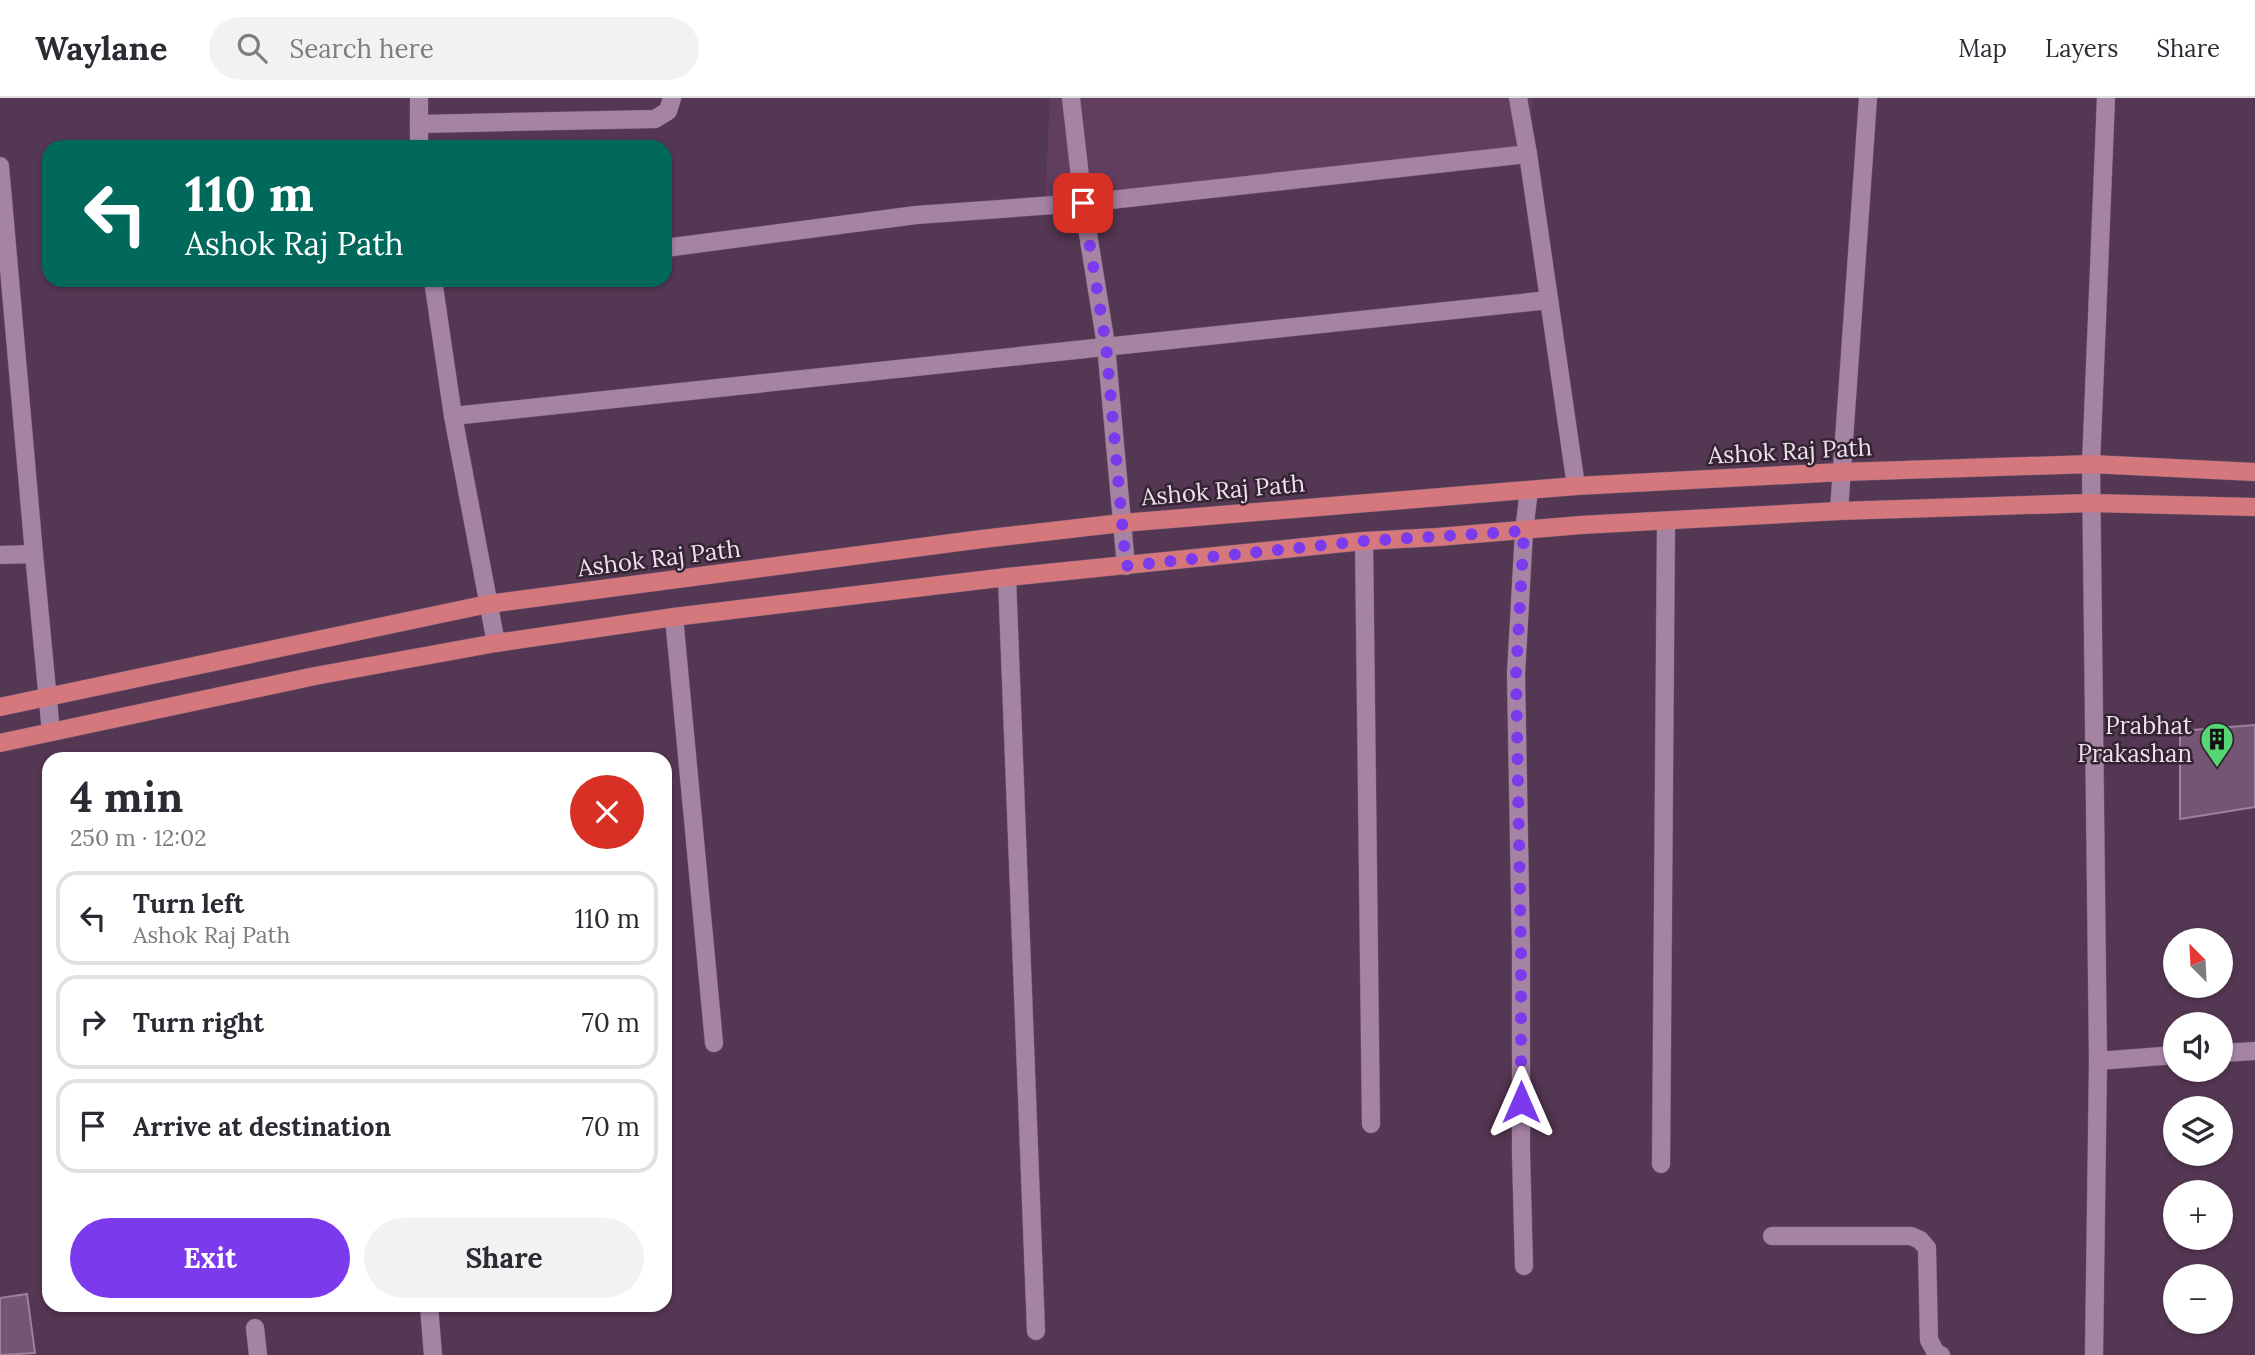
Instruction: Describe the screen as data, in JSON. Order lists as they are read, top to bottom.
{
  "streets": {
    "main road": ["Ashok Raj Path"]
  },
  "places": {
    "building": ["Prabhat Prakashan"]
  },
  "north": "top left",
  "page": {
    "header": "Waylane",
    "search": "Search here",
    "nav": ["Map", "Layers", "Share"],
    "turn": ["110 m", "Ashok Raj Path"],
    "heading": ["4 min", "250 m · 12:02"],
    "list": [
      {
        "name": "Turn left",
        "note": "Ashok Raj Path",
        "value": "110 m"
      },
      {
        "name": "Turn right",
        "value": "70 m"
      },
      {
        "name": "Arrive at destination",
        "value": "70 m"
      }
    ],
    "map_buttons": ["+", "−"],
    "buttons": ["Exit", "Share"]
  }
}
